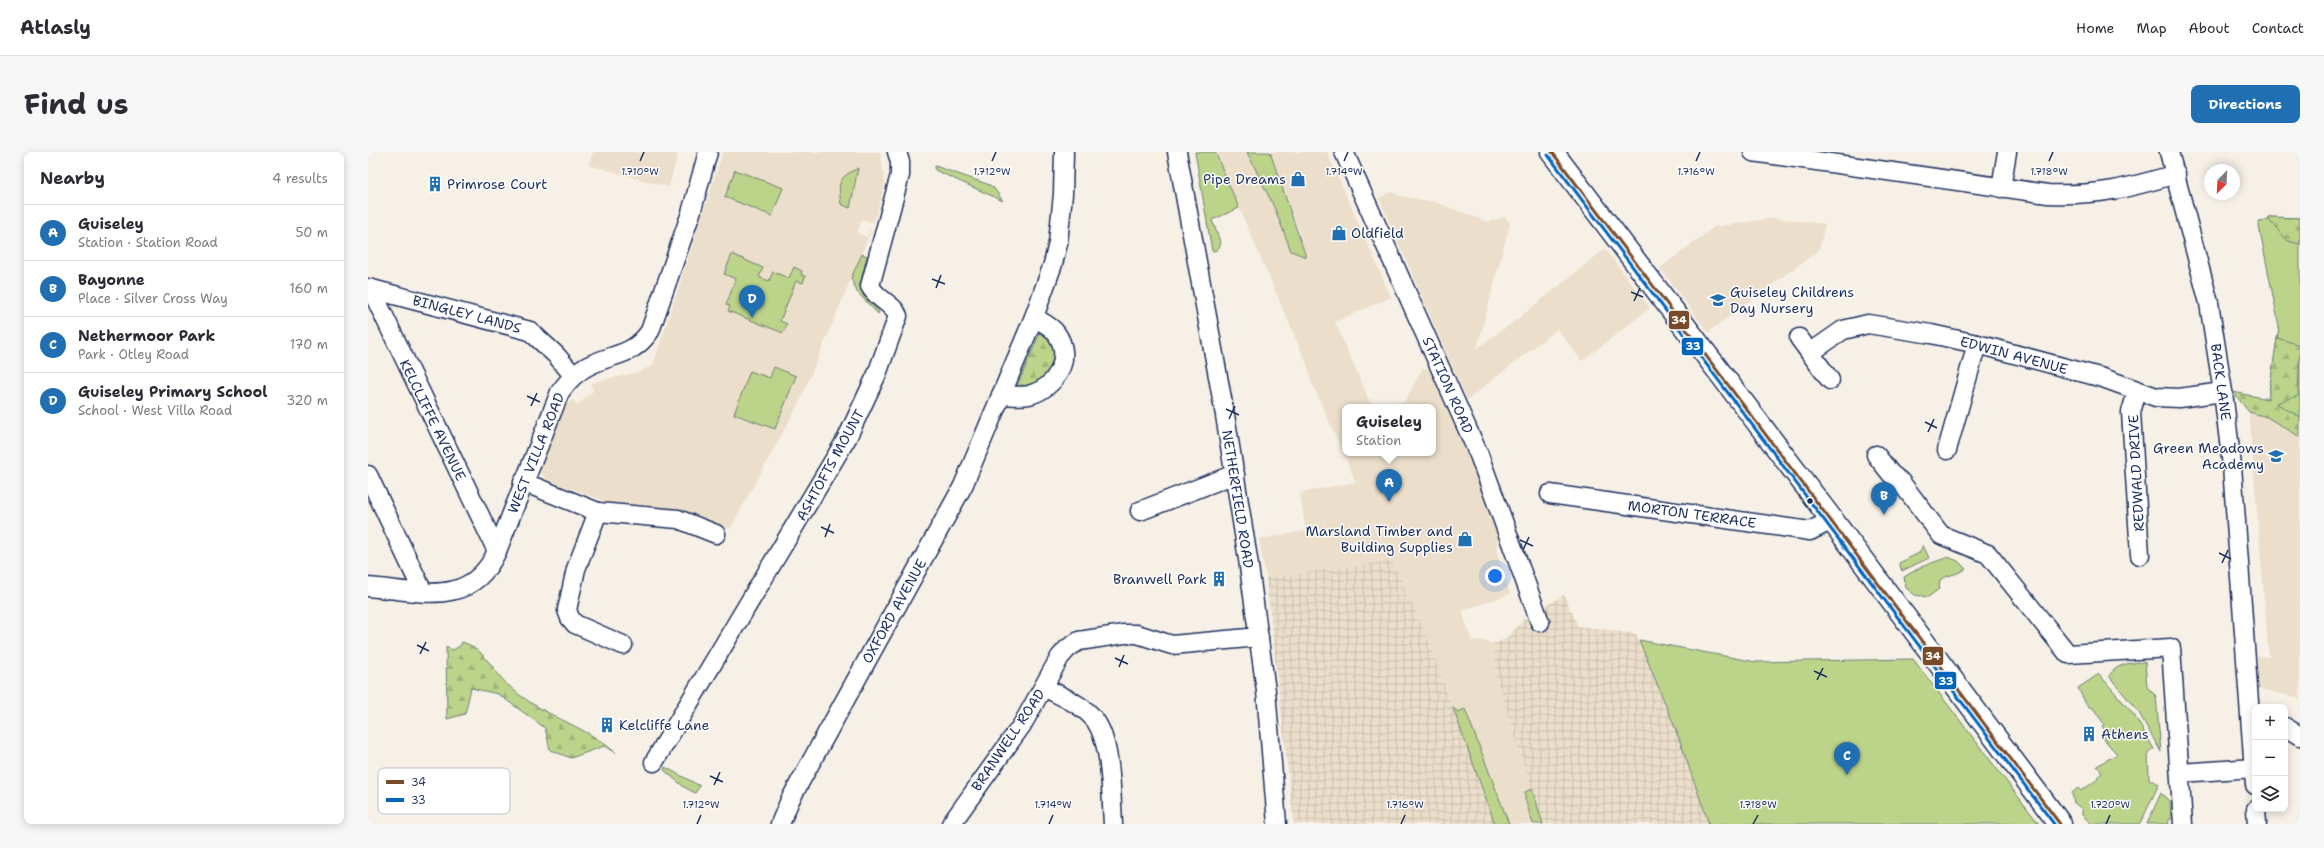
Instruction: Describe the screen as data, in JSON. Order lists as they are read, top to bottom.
{
  "streets": {
    "street": [
      "BINGLEY LANDS",
      "EDWIN AVENUE",
      "BACK LANE",
      "STATION ROAD",
      "KELCLIFFE AVENUE",
      "WEST VILLA ROAD",
      "ASHTOFTS MOUNT",
      "REDWALD DRIVE",
      "NETHERFIELD ROAD",
      "MORTON TERRACE",
      "OXFORD AVENUE",
      "BRANWELL ROAD"
    ]
  },
  "crossings": [
    ["BINGLEY LANDS", "KELCLIFFE AVENUE"],
    ["BINGLEY LANDS", "WEST VILLA ROAD"],
    ["EDWIN AVENUE", "BACK LANE"],
    ["EDWIN AVENUE", "REDWALD DRIVE"],
    ["KELCLIFFE AVENUE", "WEST VILLA ROAD"],
    ["NETHERFIELD ROAD", "BRANWELL ROAD"]
  ],
  "places": {
    "shop": ["Pipe Dreams", "Oldfield", "Marsland Timber and Building Supplies"],
    "building": [
      "Primrose Court",
      "Branwell Park",
      "Kelcliffe Lane",
      "Athens"
    ],
    "school or university": ["Guiseley Childrens Day Nursery", "Green Meadows Academy"]
  },
  "lines": ["transit line 34", "transit line 33"],
  "legend": ["34", "33"],
  "north": "bottom left",
  "page": {
    "header": "Atlasly",
    "nav": [
      "Home",
      "Map",
      "About",
      "Contact"
    ],
    "title": "Find us",
    "buttons": "Directions",
    "heading": ["Nearby", "4 results"],
    "list": [
      {
        "mark": "A",
        "name": "Guiseley",
        "note": "Station · Station Road",
        "value": "50 m"
      },
      {
        "mark": "B",
        "name": "Bayonne",
        "note": "Place · Silver Cross Way",
        "value": "160 m"
      },
      {
        "mark": "C",
        "name": "Nethermoor Park",
        "note": "Park · Otley Road",
        "value": "170 m"
      },
      {
        "mark": "D",
        "name": "Guiseley Primary School",
        "note": "School · West Villa Road",
        "value": "320 m"
      }
    ],
    "pins": [
      "D",
      "A",
      "B",
      "C"
    ],
    "popup": ["Guiseley", "Station"],
    "map_buttons": ["+", "−"]
  },
  "coordinates": [
    "1.710°W",
    "1.712°W",
    "1.714°W",
    "1.716°W",
    "1.718°W",
    "1.720°W"
  ]
}
